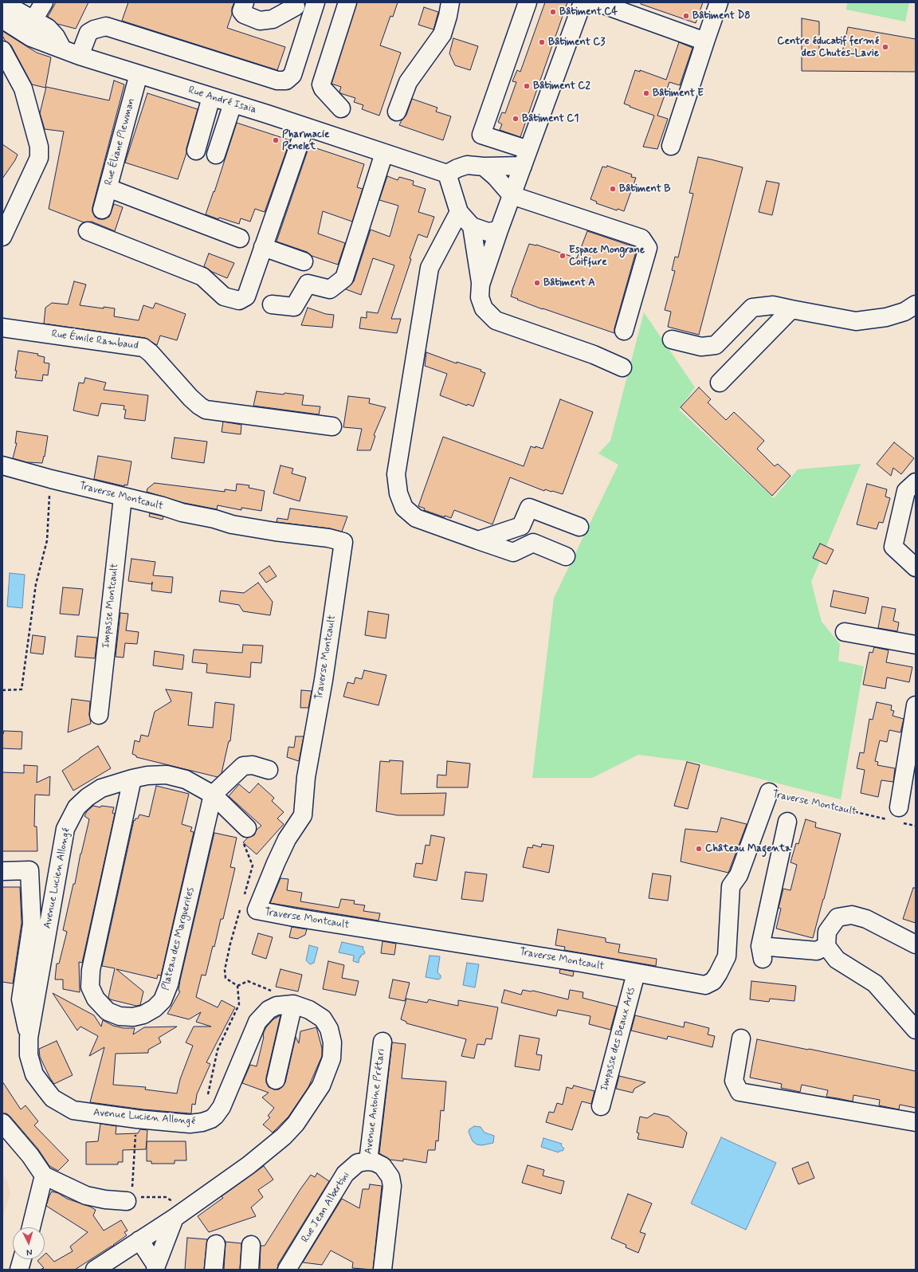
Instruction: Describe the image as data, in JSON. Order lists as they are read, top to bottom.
{
  "streets": {
    "street": [
      "Rue André Isaïa",
      "Rue Éliane Plewman",
      "Rue Émile Rambaud",
      "Traverse Montcault",
      "Impasse Montcault",
      "Avenue Lucien Allongé",
      "Plateau des Marguerites",
      "Impasse des Beaux Arts",
      "Avenue Antoine Prétari",
      "Rue Jean Albertini"
    ]
  },
  "crossings": [
    ["Rue André Isaïa", "Rue Éliane Plewman"],
    ["Traverse Montcault", "Impasse Montcault"],
    ["Traverse Montcault", "Impasse des Beaux Arts"],
    ["Avenue Lucien Allongé", "Plateau des Marguerites"],
    ["Avenue Antoine Prétari", "Rue Jean Albertini"]
  ],
  "places": [
    "Bâtiment C4",
    "Bâtiment D8",
    "Bâtiment C3",
    "Centre éducatif fermé des Chutes-Lavie",
    "Bâtiment C2",
    "Bâtiment E",
    "Bâtiment C1",
    "Pharmacie Penelet",
    "Bâtiment B",
    "Espace Mongrane Coiffure",
    "Bâtiment A",
    "Château Magenta"
  ],
  "north": "bottom"
}
